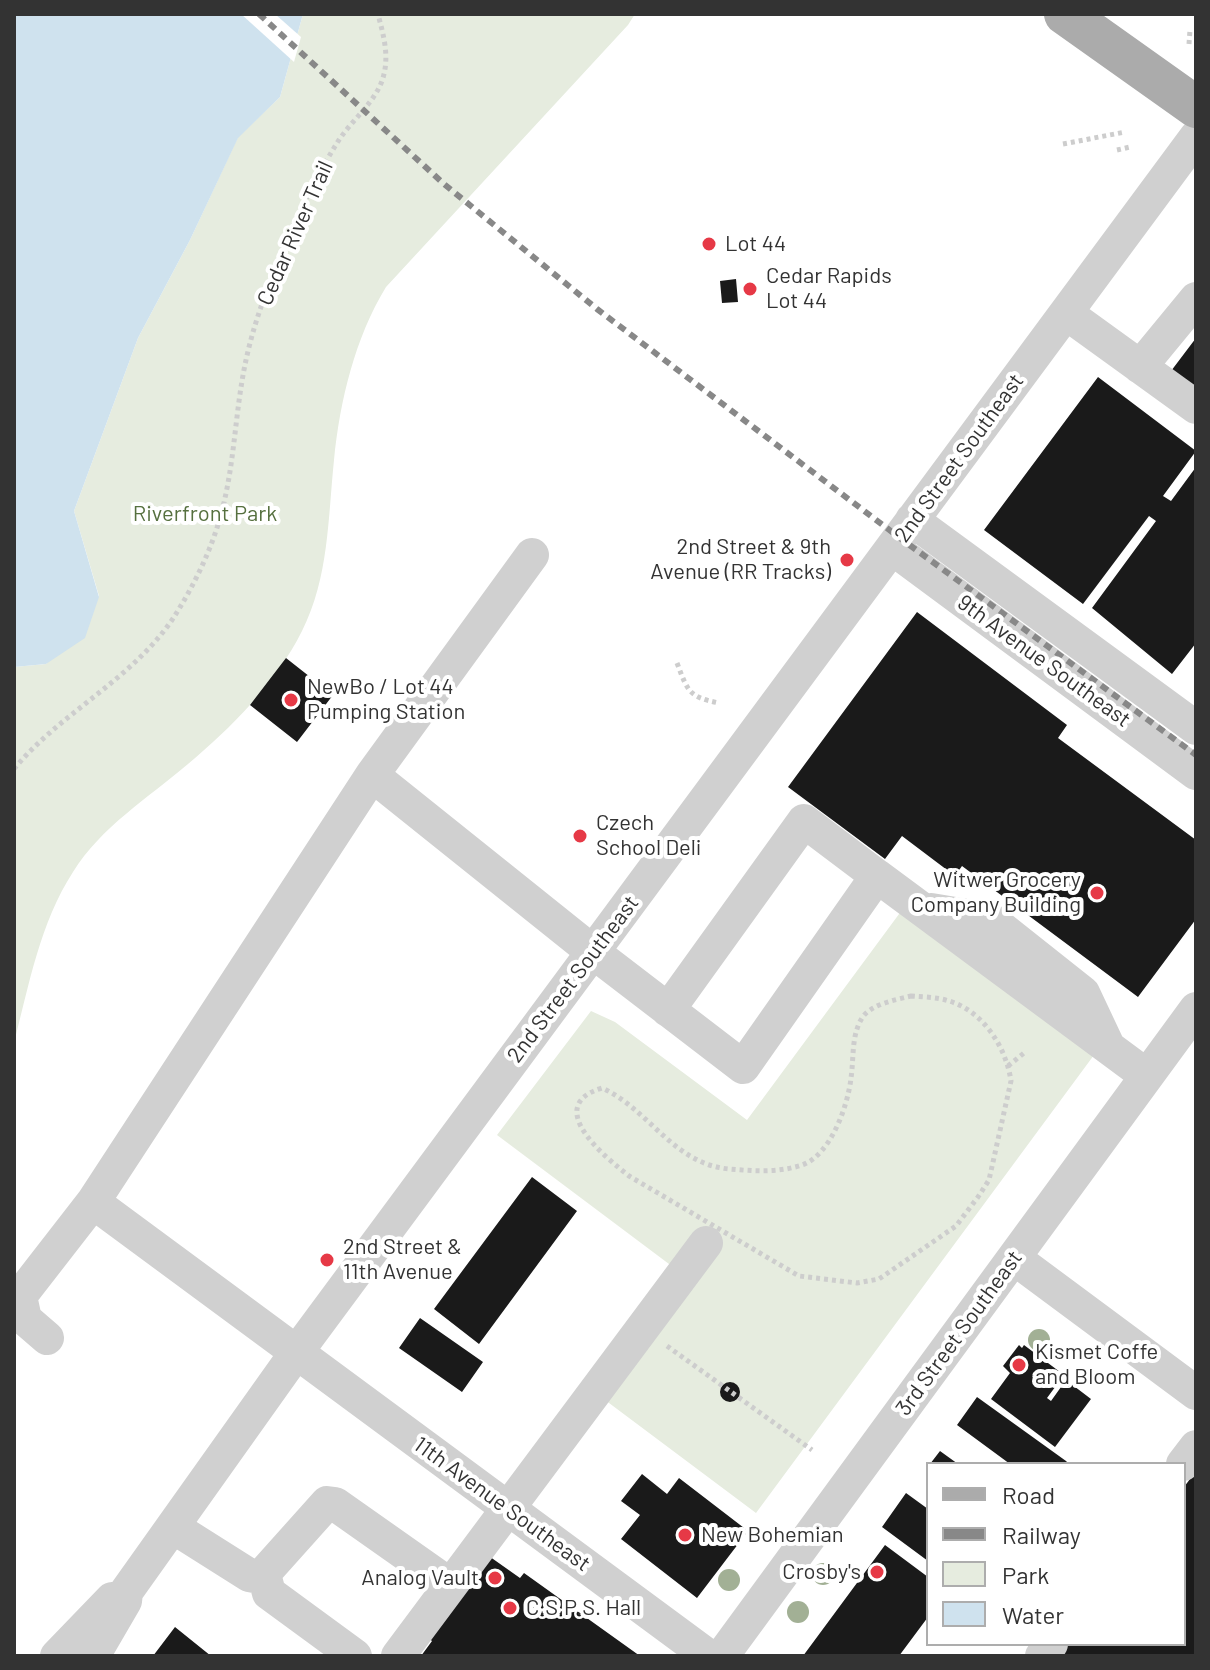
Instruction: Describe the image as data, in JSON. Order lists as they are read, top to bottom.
{
  "streets": {
    "street": [
      "2nd Street Southeast",
      "9th Avenue Southeast",
      "3rd Street Southeast",
      "11th Avenue Southeast"
    ],
    "path": ["Cedar River Trail"]
  },
  "crossings": [
    ["2nd Street Southeast", "9th Avenue Southeast"],
    ["2nd Street Southeast", "11th Avenue Southeast"]
  ],
  "parks": ["Riverfront Park"],
  "places": [
    "Lot 44",
    "Cedar Rapids Lot 44",
    "2nd Street & 9th Avenue (RR Tracks)",
    "NewBo / Lot 44 Pumping Station",
    "Czech School Deli",
    "Witwer Grocery Company Building",
    "2nd Street & 11th Avenue",
    "Kismet Coffe and Bloom",
    "New Bohemian",
    "Crosby's",
    "Analog Vault",
    "C.S.P.S. Hall"
  ],
  "legend": [
    "Road",
    "Railway",
    "Park",
    "Water"
  ]
}
